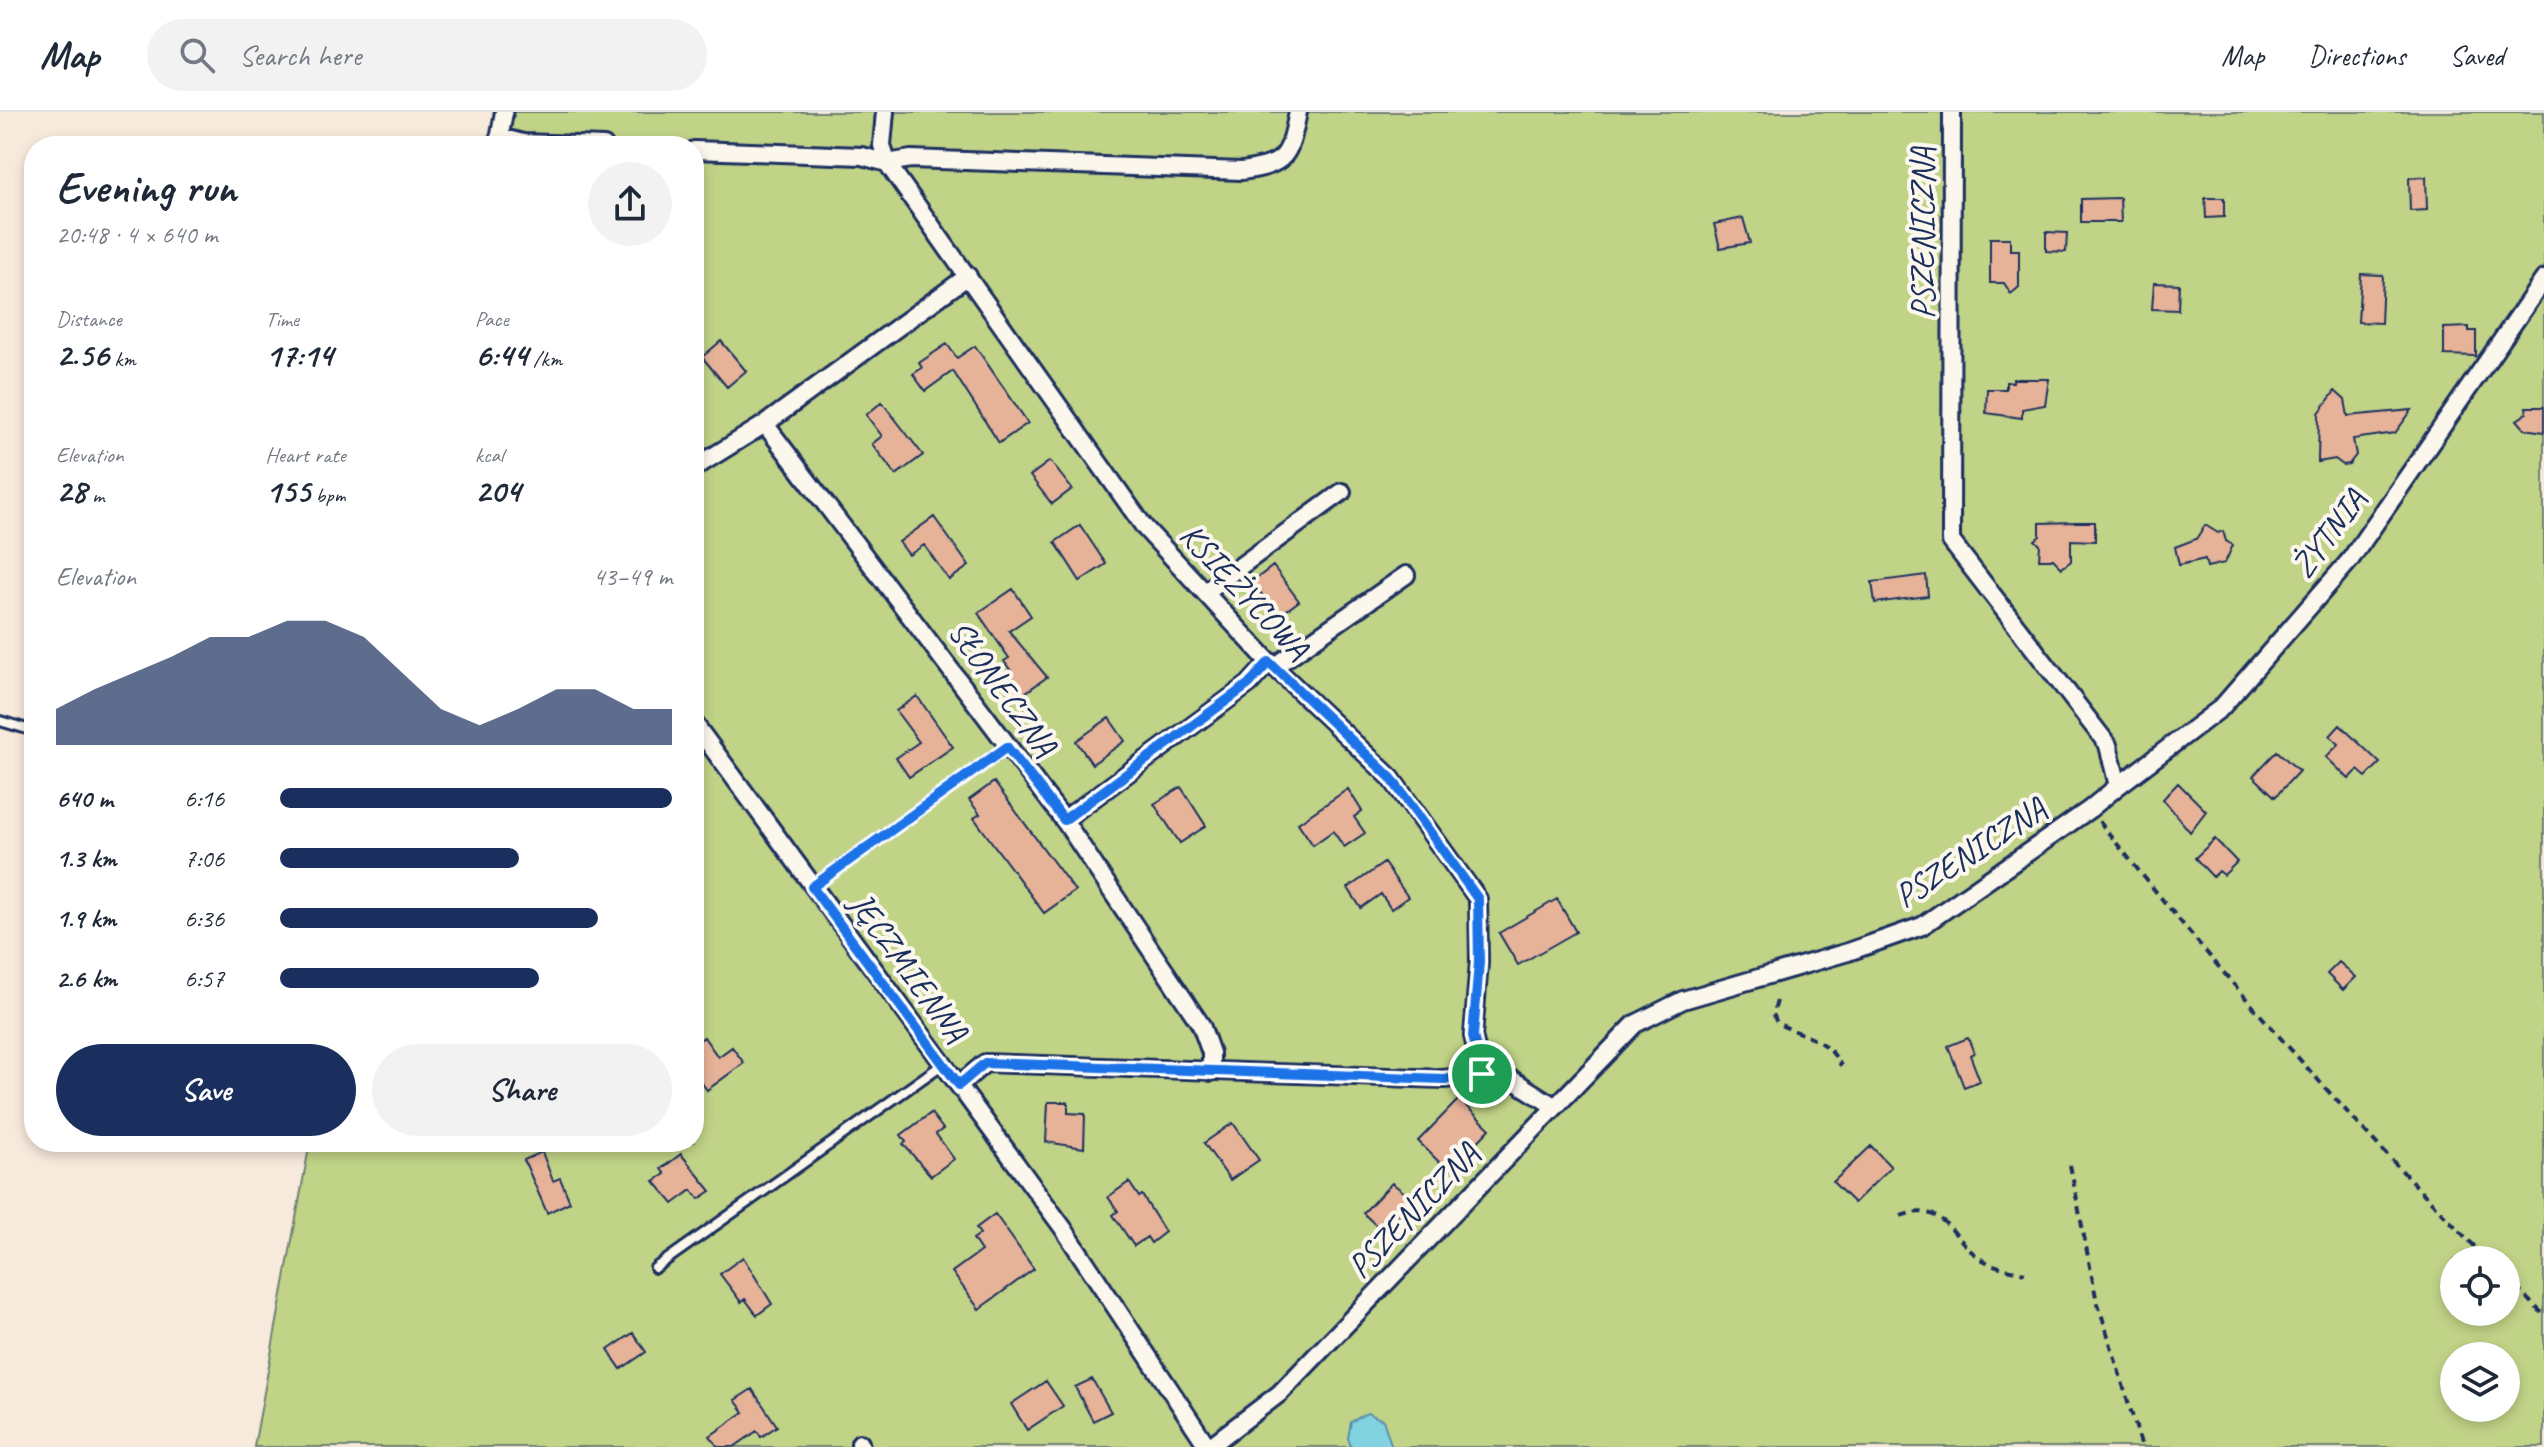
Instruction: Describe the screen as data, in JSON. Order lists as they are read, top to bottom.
{
  "streets": {
    "street": [
      "PSZENICZNA",
      "ŻYTNIA",
      "KSIĘŻYCOWA",
      "SŁONECZNA",
      "JĘCZMIENNA"
    ]
  },
  "crossings": [
    ["PSZENICZNA", "ŻYTNIA"],
    ["PSZENICZNA", "JĘCZMIENNA"]
  ],
  "page": {
    "header": "Map",
    "search": "Search here",
    "nav": ["Map", "Directions", "Saved"],
    "heading": ["Evening run", "20:48 · 4 × 640 m"],
    "stats": [
      ["Distance", "2.56 km"],
      ["Time", "17:14"],
      ["Pace", "6:44 /km"],
      ["Elevation", "28 m"],
      ["Heart rate", "155 bpm"],
      ["kcal", "204"]
    ],
    "chart": ["Elevation", "43–49 m"],
    "list": [
      {
        "name": "640 m",
        "note": "6:16"
      },
      {
        "name": "1.3 km",
        "note": "7:06"
      },
      {
        "name": "1.9 km",
        "note": "6:36"
      },
      {
        "name": "2.6 km",
        "note": "6:57"
      }
    ],
    "buttons": ["Save", "Share"]
  }
}
